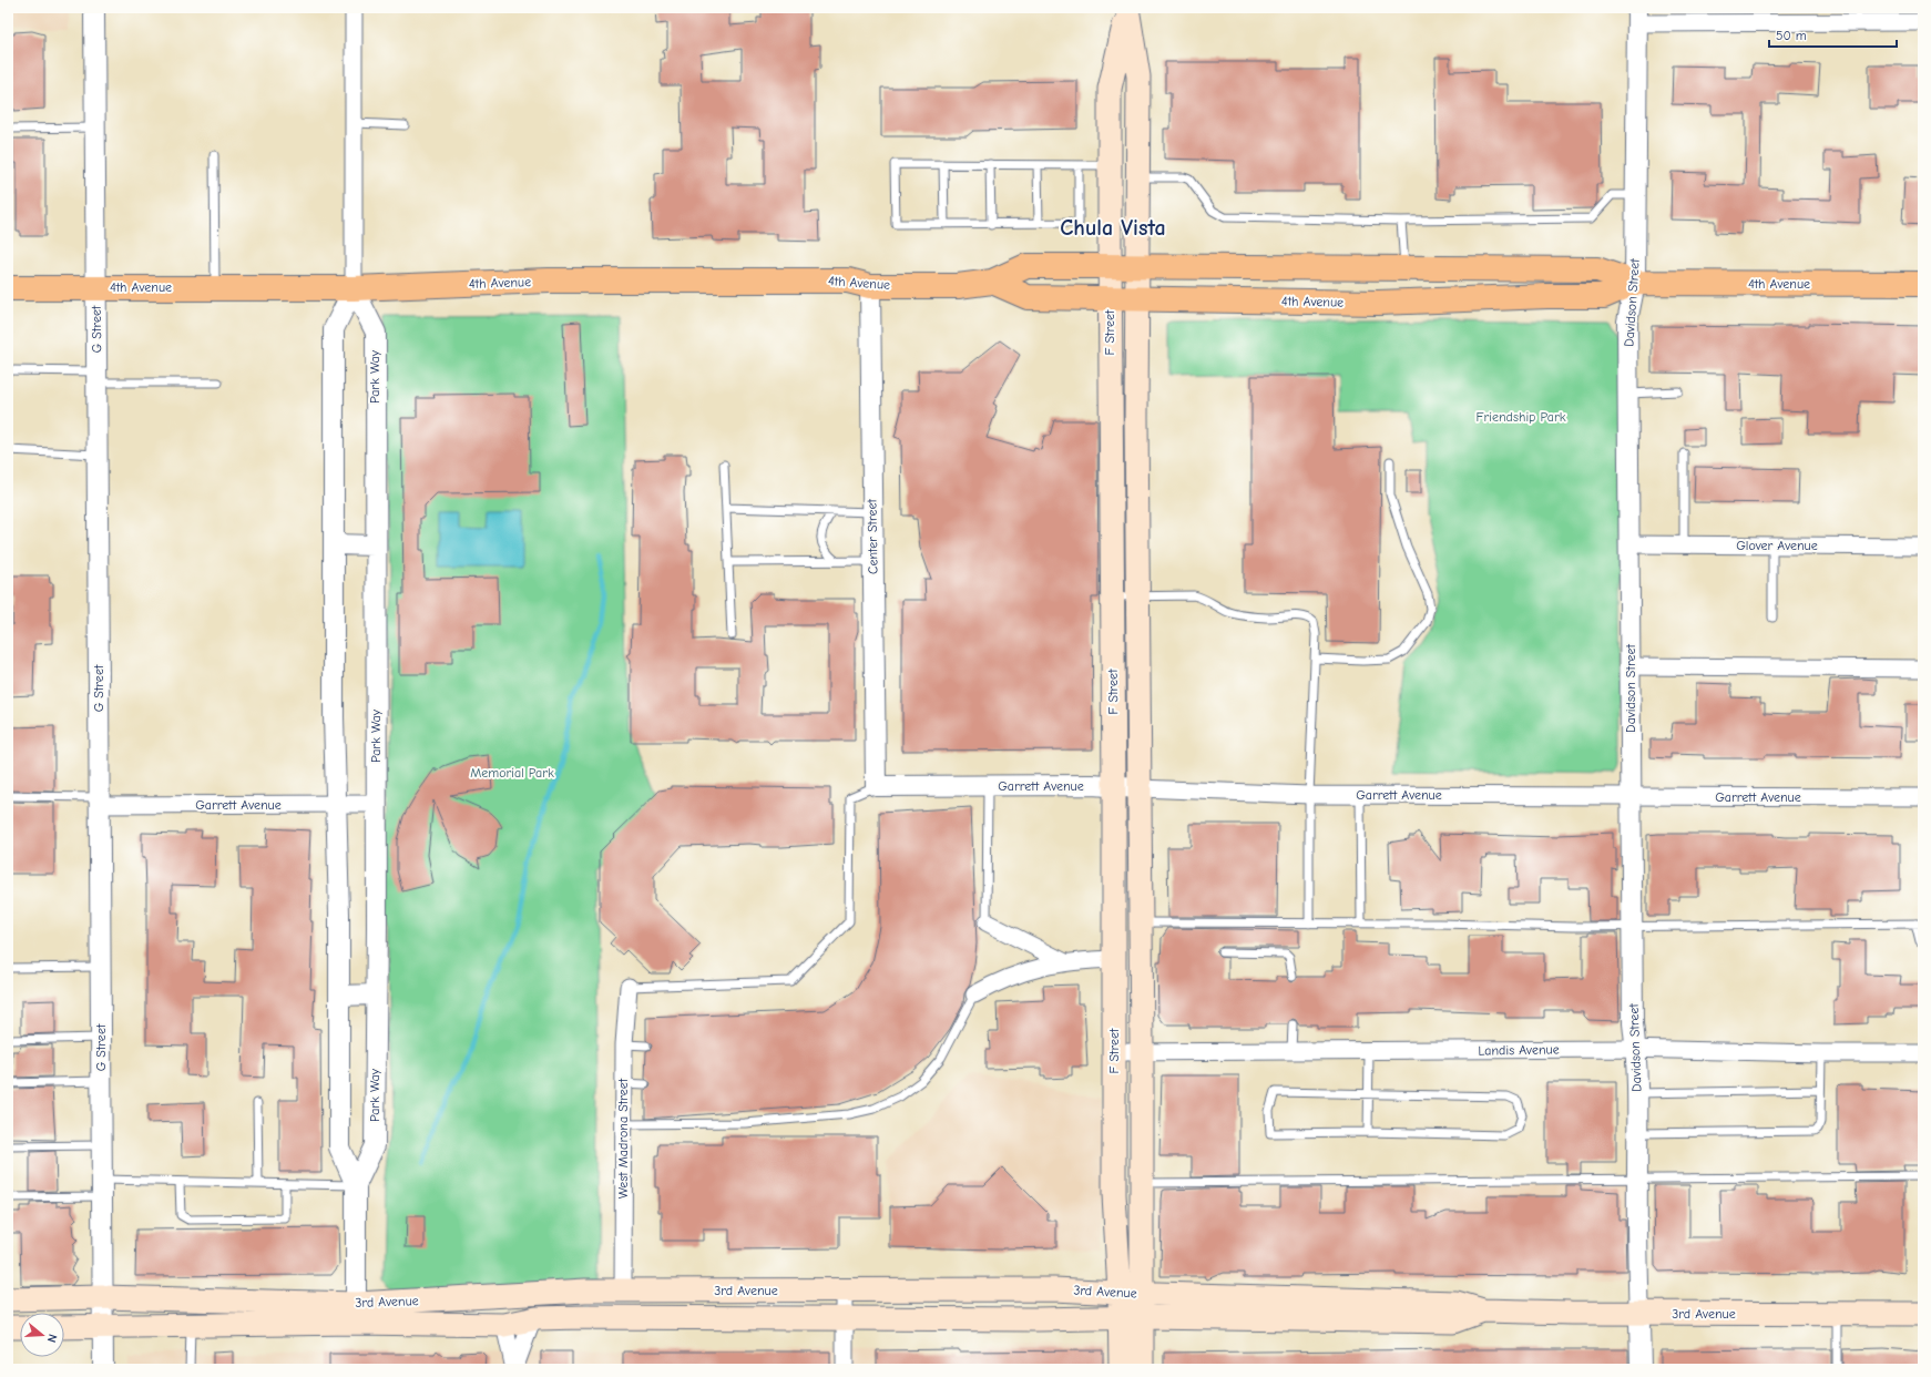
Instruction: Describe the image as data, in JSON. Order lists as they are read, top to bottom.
{
  "streets": {
    "main road": ["4th Avenue", "F Street", "3rd Avenue"],
    "street": [
      "Davidson Street",
      "G Street",
      "Park Way",
      "Center Street",
      "Glover Avenue",
      "Garrett Avenue",
      "Landis Avenue",
      "West Madrona Street"
    ]
  },
  "crossings": [
    ["4th Avenue", "Davidson Street"],
    ["4th Avenue", "G Street"],
    ["4th Avenue", "F Street"],
    ["4th Avenue", "Park Way"],
    ["4th Avenue", "Center Street"],
    ["Davidson Street", "Glover Avenue"],
    ["Davidson Street", "Garrett Avenue"],
    ["Davidson Street", "Landis Avenue"],
    ["Davidson Street", "3rd Avenue"],
    ["G Street", "Garrett Avenue"],
    ["G Street", "3rd Avenue"],
    ["F Street", "Garrett Avenue"],
    ["F Street", "Landis Avenue"],
    ["F Street", "3rd Avenue"],
    ["Park Way", "Garrett Avenue"],
    ["Park Way", "3rd Avenue"],
    ["Center Street", "Garrett Avenue"],
    ["West Madrona Street", "3rd Avenue"]
  ],
  "districts": ["Chula Vista"],
  "parks": ["Friendship Park", "Memorial Park"],
  "scale_bar": "50 m",
  "north": "right"
}
